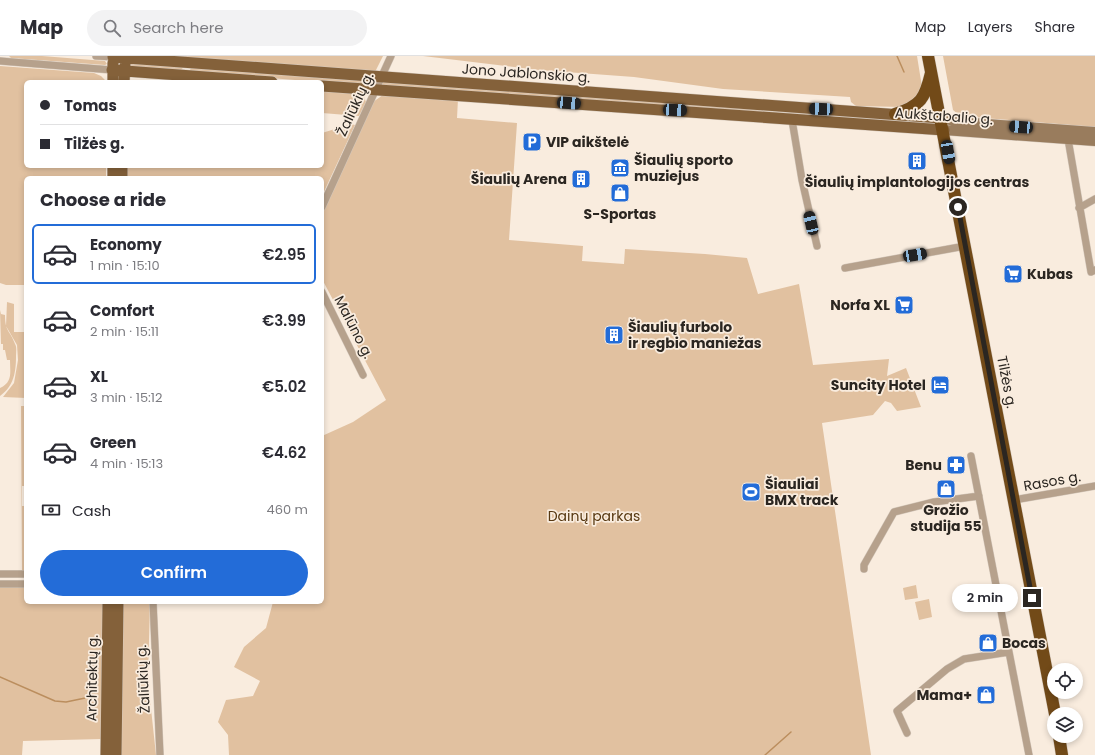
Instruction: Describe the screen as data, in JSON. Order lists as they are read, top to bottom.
{
  "streets": {
    "highway": ["Tilžės g."],
    "main road": ["Jono Jablonskio g.", "Aukštabalio g.", "Architektų g."],
    "street": ["Žaliūkių g.", "Malūno g.", "Rasos g."]
  },
  "crossings": [
    ["Jono Jablonskio g.", "Žaliūkių g."],
    ["Jono Jablonskio g.", "Aukštabalio g."],
    ["Aukštabalio g.", "Tilžės g."],
    ["Tilžės g.", "Rasos g."]
  ],
  "parks": ["Dainų parkas"],
  "places": {
    "parking": ["VIP aikštelė"],
    "building": ["Šiaulių implantologijos centras", "Šiaulių Arena", "Šiaulių furbolo ir regbio maniežas"],
    "museum": ["Šiaulių sporto muziejus"],
    "shop": [
      "S-Sportas",
      "Grožio studija 55",
      "Bocas",
      "Mama+"
    ],
    "supermarket": ["Kubas", "Norfa XL"],
    "hotel": ["Suncity Hotel"],
    "pharmacy": ["Benu"],
    "sports": ["Šiauliai BMX track"]
  },
  "page": {
    "header": "Map",
    "search": "Search here",
    "nav": ["Map", "Layers", "Share"],
    "banner": ["Tomas", "Tilžės g."],
    "heading": "Choose a ride",
    "list": [
      {
        "name": "Economy",
        "note": "1 min · 15:10",
        "value": "€2.95"
      },
      {
        "name": "Comfort",
        "note": "2 min · 15:11",
        "value": "€3.99"
      },
      {
        "name": "XL",
        "note": "3 min · 15:12",
        "value": "€5.02"
      },
      {
        "name": "Green",
        "note": "4 min · 15:13",
        "value": "€4.62"
      }
    ],
    "pay": ["Cash", "460 m"],
    "buttons": "Confirm",
    "bubble": "2 min"
  }
}
